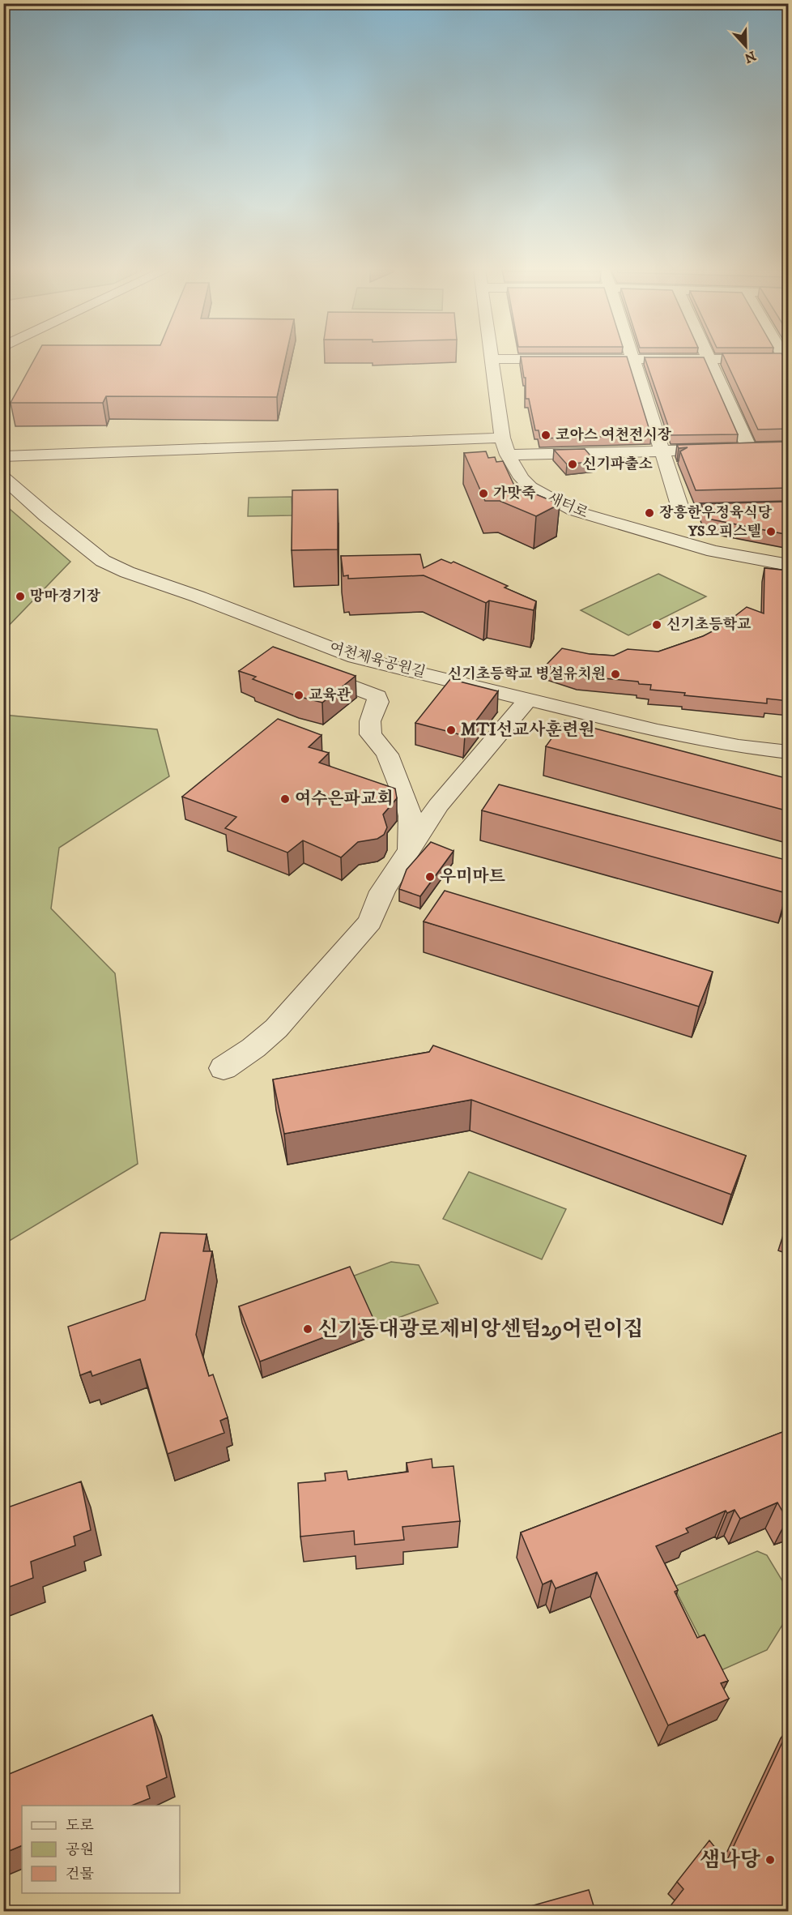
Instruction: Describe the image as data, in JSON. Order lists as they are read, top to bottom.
{
  "streets": {
    "street": ["새터로", "여천체육공원길"]
  },
  "places": [
    "코아스 여천전시장",
    "신기파출소",
    "가맛죽",
    "장흥한우정육식당",
    "YS오피스텔",
    "망마경기장",
    "신기초등학교",
    "신기초등학교 병설유치원",
    "교육관",
    "MTI선교사훈련원",
    "여수은파교회",
    "우미마트",
    "신기동대광로제비앙센텀29어린이집",
    "샘나당"
  ],
  "legend": ["도로", "공원", "건물"],
  "north": "bottom"
}
